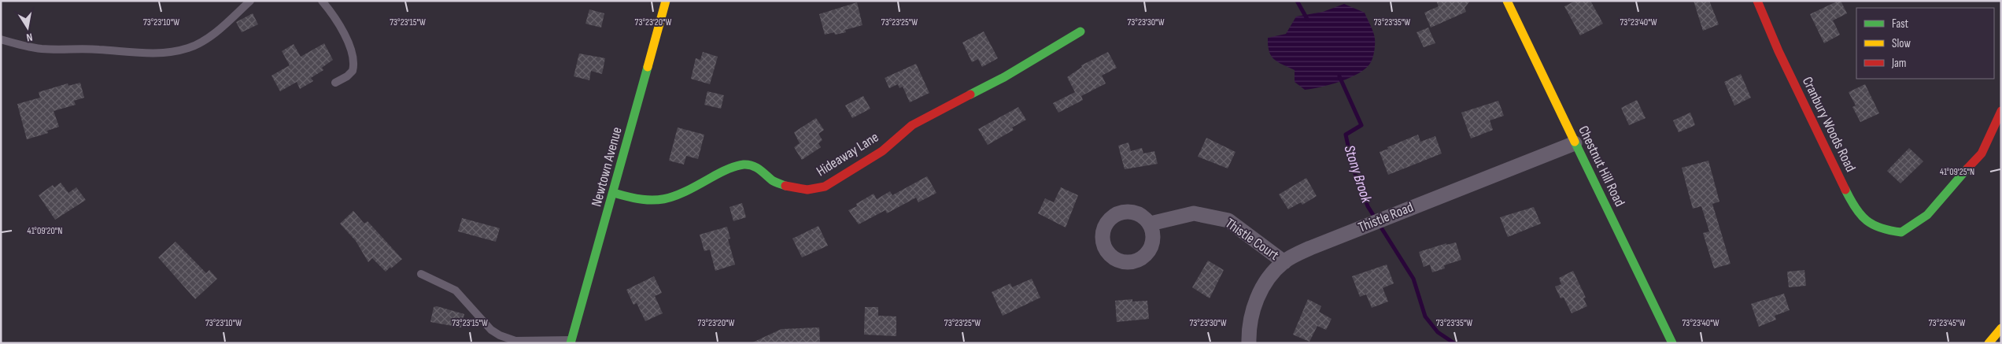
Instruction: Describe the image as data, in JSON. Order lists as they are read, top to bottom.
{
  "streets": {
    "main road": [
      "Cranbury Woods Road",
      "Hideaway Lane",
      "Chestnut Hill Road",
      "Newtown Avenue"
    ],
    "street": ["Thistle Road", "Thistle Court"]
  },
  "crossings": [
    ["Hideaway Lane", "Newtown Avenue"],
    ["Chestnut Hill Road", "Thistle Road"],
    ["Thistle Road", "Thistle Court"]
  ],
  "water": ["Stony Brook"],
  "legend": ["Fast", "Slow", "Jam"],
  "north": "bottom",
  "coordinates": [
    "73°23'10\"W",
    "73°23'15\"W",
    "73°23'20\"W",
    "73°23'25\"W",
    "73°23'30\"W",
    "73°23'35\"W",
    "73°23'40\"W",
    "41°09'25\"N",
    "41°09'20\"N",
    "73°23'45\"W"
  ]
}
